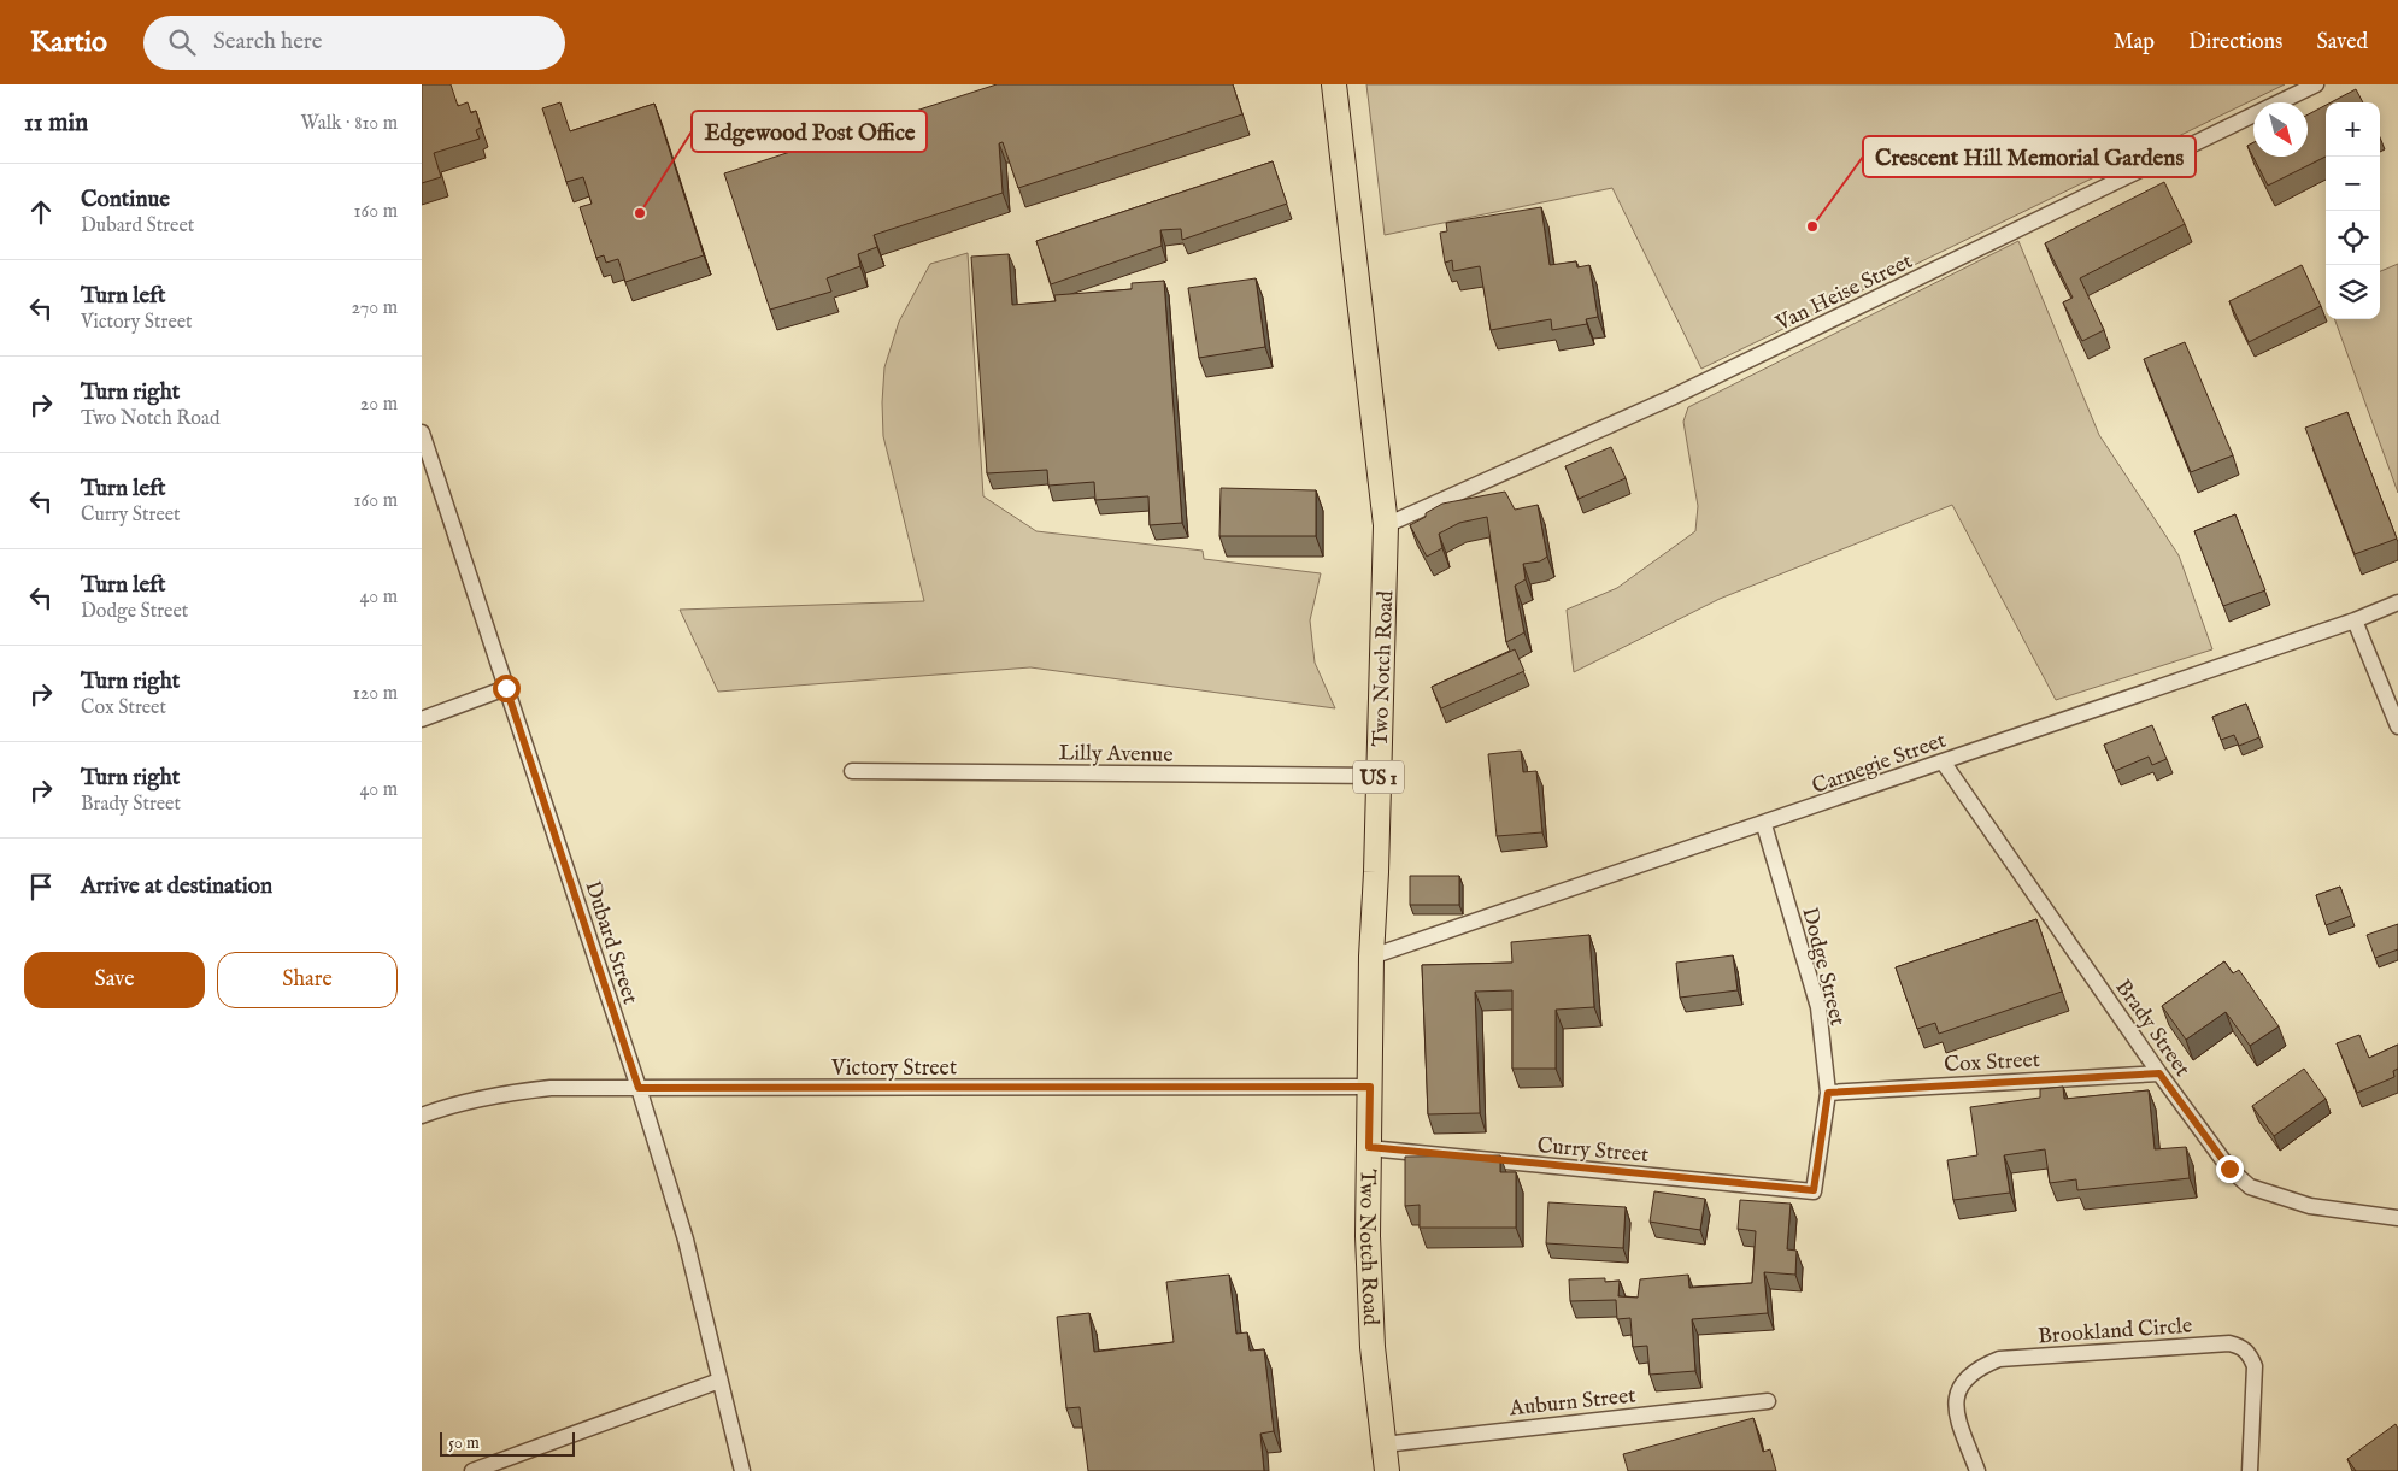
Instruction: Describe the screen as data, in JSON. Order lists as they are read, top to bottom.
{
  "streets": {
    "main road": ["Two Notch Road", "US 1"],
    "street": [
      "Van Heise Street",
      "Lilly Avenue",
      "Carnegie Street",
      "Dubard Street",
      "Dodge Street",
      "Brady Street",
      "Cox Street",
      "Victory Street",
      "Curry Street",
      "Brookland Circle",
      "Auburn Street"
    ]
  },
  "crossings": [
    ["Van Heise Street", "Two Notch Road"],
    ["Two Notch Road", "Lilly Avenue"],
    ["Two Notch Road", "Carnegie Street"],
    ["Two Notch Road", "Victory Street"],
    ["Two Notch Road", "Curry Street"],
    ["Two Notch Road", "Auburn Street"],
    ["Carnegie Street", "Dodge Street"],
    ["Carnegie Street", "Brady Street"],
    ["Dubard Street", "Victory Street"],
    ["Dodge Street", "Cox Street"],
    ["Dodge Street", "Curry Street"],
    ["Brady Street", "Cox Street"]
  ],
  "places": ["Edgewood Post Office", "Crescent Hill Memorial Gardens"],
  "scale_bar": "50 m",
  "north": "bottom right",
  "page": {
    "header": "Kartio",
    "search": "Search here",
    "nav": ["Map", "Directions", "Saved"],
    "heading": ["11 min", "Walk · 810 m"],
    "map_buttons": ["+", "−"],
    "list": [
      ["Continue", "Dubard Street", "160 m"],
      ["Turn left", "Victory Street", "270 m"],
      ["Turn right", "Two Notch Road", "20 m"],
      ["Turn left", "Curry Street", "160 m"],
      ["Turn left", "Dodge Street", "40 m"],
      ["Turn right", "Cox Street", "120 m"],
      ["Turn right", "Brady Street", "40 m"],
      "Arrive at destination"
    ],
    "buttons": ["Save", "Share"],
    "scale": "50 m"
  }
}
